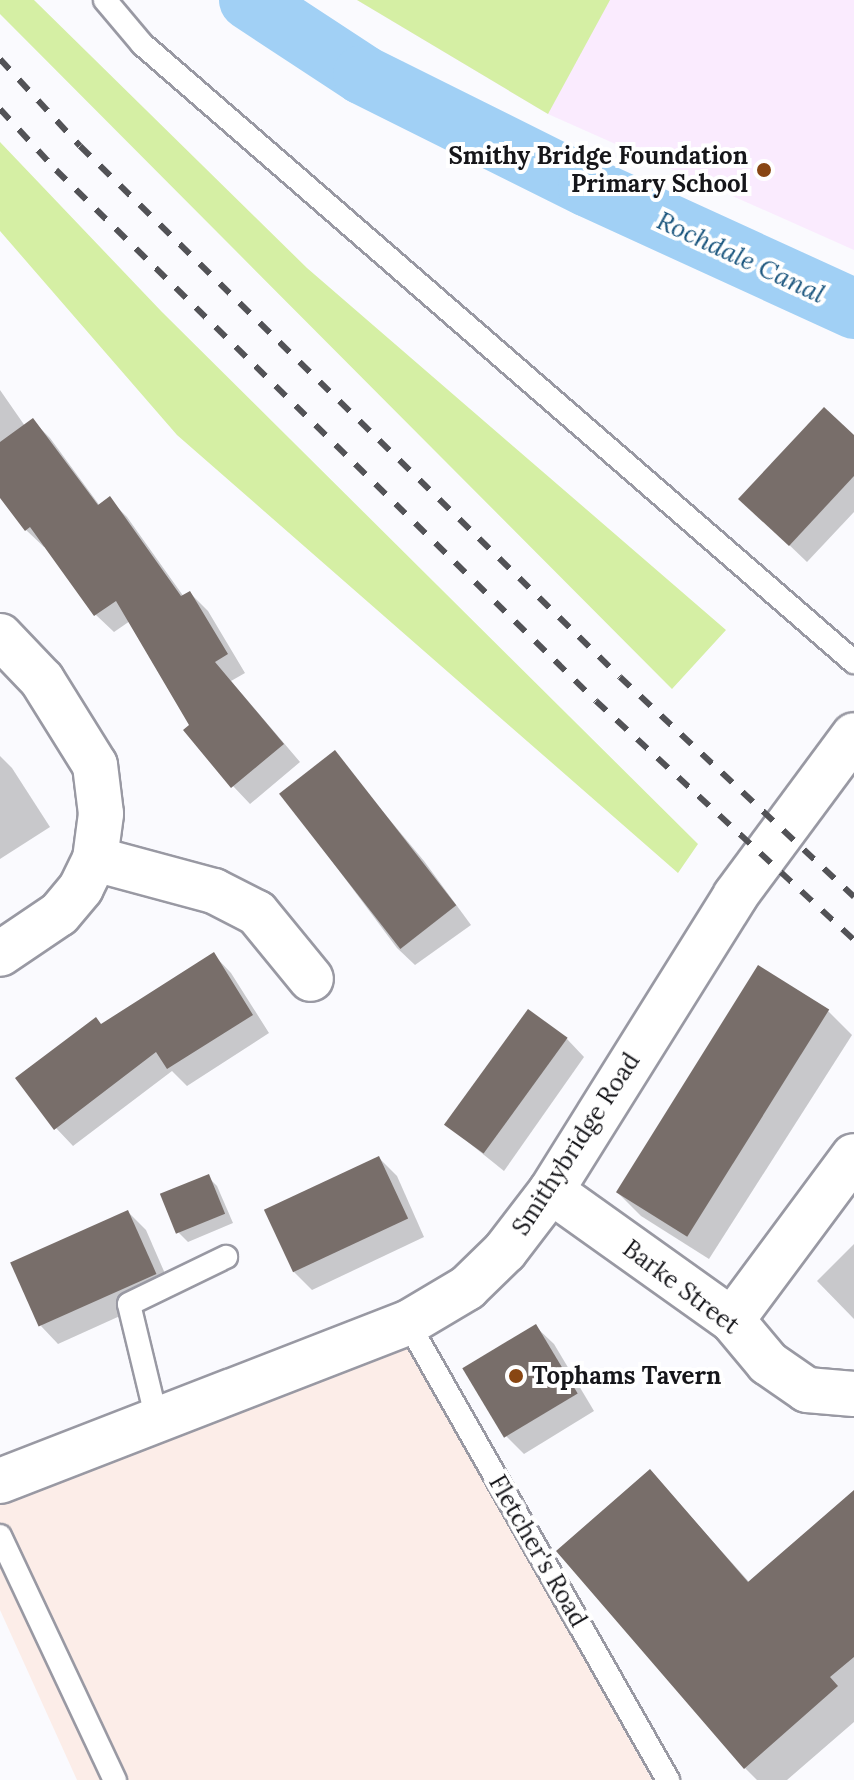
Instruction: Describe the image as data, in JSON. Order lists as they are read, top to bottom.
{
  "streets": {
    "street": ["Smithybridge Road", "Barke Street"],
    "lane": ["Fletcher's Road"]
  },
  "crossings": [
    ["Smithybridge Road", "Barke Street"],
    ["Smithybridge Road", "Fletcher's Road"]
  ],
  "water": ["Rochdale Canal"],
  "places": ["Smithy Bridge Foundation Primary School", "Tophams Tavern"]
}
